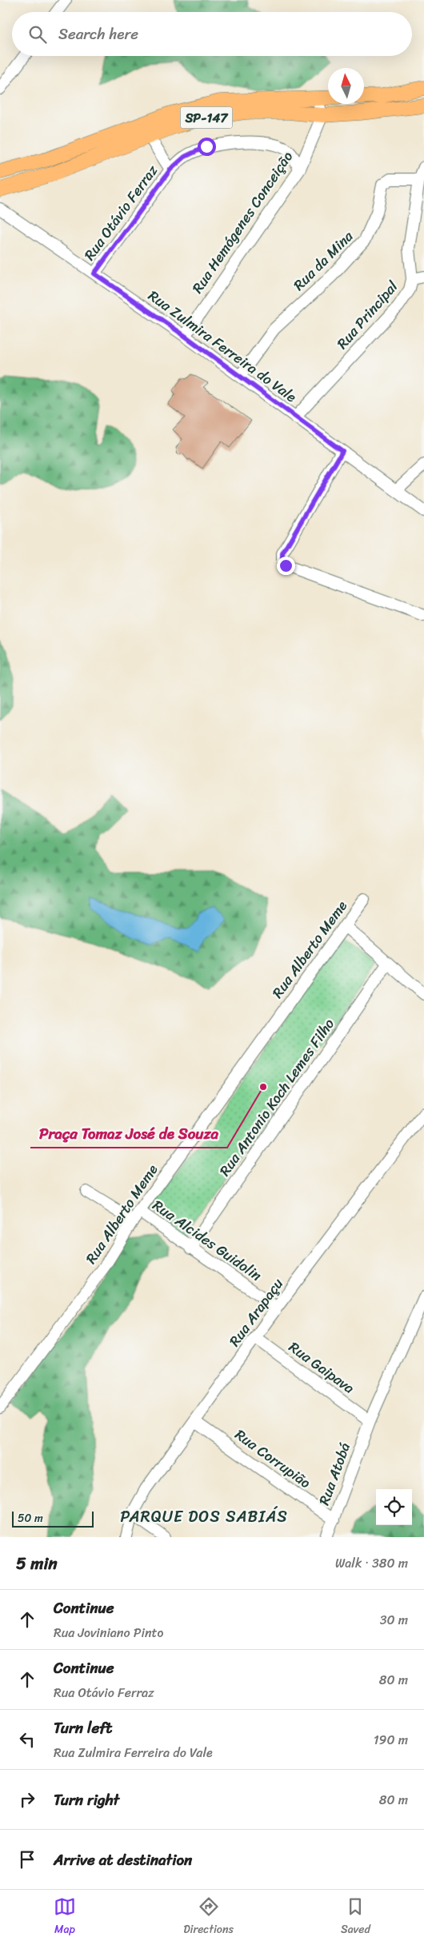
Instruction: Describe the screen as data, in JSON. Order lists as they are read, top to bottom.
{
  "streets": {
    "main road": ["SP-147"],
    "street": [
      "Rua Otávio Ferraz",
      "Rua Hemógenes Conceição",
      "Rua da Mina",
      "Rua Principal",
      "Rua Zulmira Ferreira do Vale",
      "Rua Alberto Meme",
      "Rua Antonio Koch Lemes Filho",
      "Rua Alcides Guidolin",
      "Rua Arapaçu",
      "Rua Gaipava",
      "Rua Corrupião",
      "Rua Atobá"
    ]
  },
  "crossings": [
    ["SP-147", "Rua Hemógenes Conceição"],
    ["Rua Otávio Ferraz", "Rua Hemógenes Conceição"],
    ["Rua Otávio Ferraz", "Rua Zulmira Ferreira do Vale"],
    ["Rua Hemógenes Conceição", "Rua Zulmira Ferreira do Vale"],
    ["Rua da Mina", "Rua Principal"],
    ["Rua da Mina", "Rua Zulmira Ferreira do Vale"],
    ["Rua Principal", "Rua Zulmira Ferreira do Vale"],
    ["Rua Alberto Meme", "Rua Alcides Guidolin"],
    ["Rua Antonio Koch Lemes Filho", "Rua Alcides Guidolin"],
    ["Rua Alcides Guidolin", "Rua Arapaçu"],
    ["Rua Arapaçu", "Rua Gaipava"],
    ["Rua Arapaçu", "Rua Corrupião"],
    ["Rua Gaipava", "Rua Atobá"],
    ["Rua Corrupião", "Rua Atobá"]
  ],
  "districts": ["PARQUE DOS SABIÁS"],
  "places": ["Praça Tomaz José de Souza"],
  "scale_bar": "50 m",
  "north": "top",
  "page": {
    "search": "Search here",
    "scale": "50 m",
    "heading": ["5 min", "Walk · 380 m"],
    "list": [
      ["Continue", "Rua Joviniano Pinto", "30 m"],
      ["Continue", "Rua Otávio Ferraz", "80 m"],
      ["Turn left", "Rua Zulmira Ferreira do Vale", "190 m"],
      ["Turn right", "80 m"],
      "Arrive at destination"
    ],
    "nav": ["Map", "Directions", "Saved"]
  }
}
